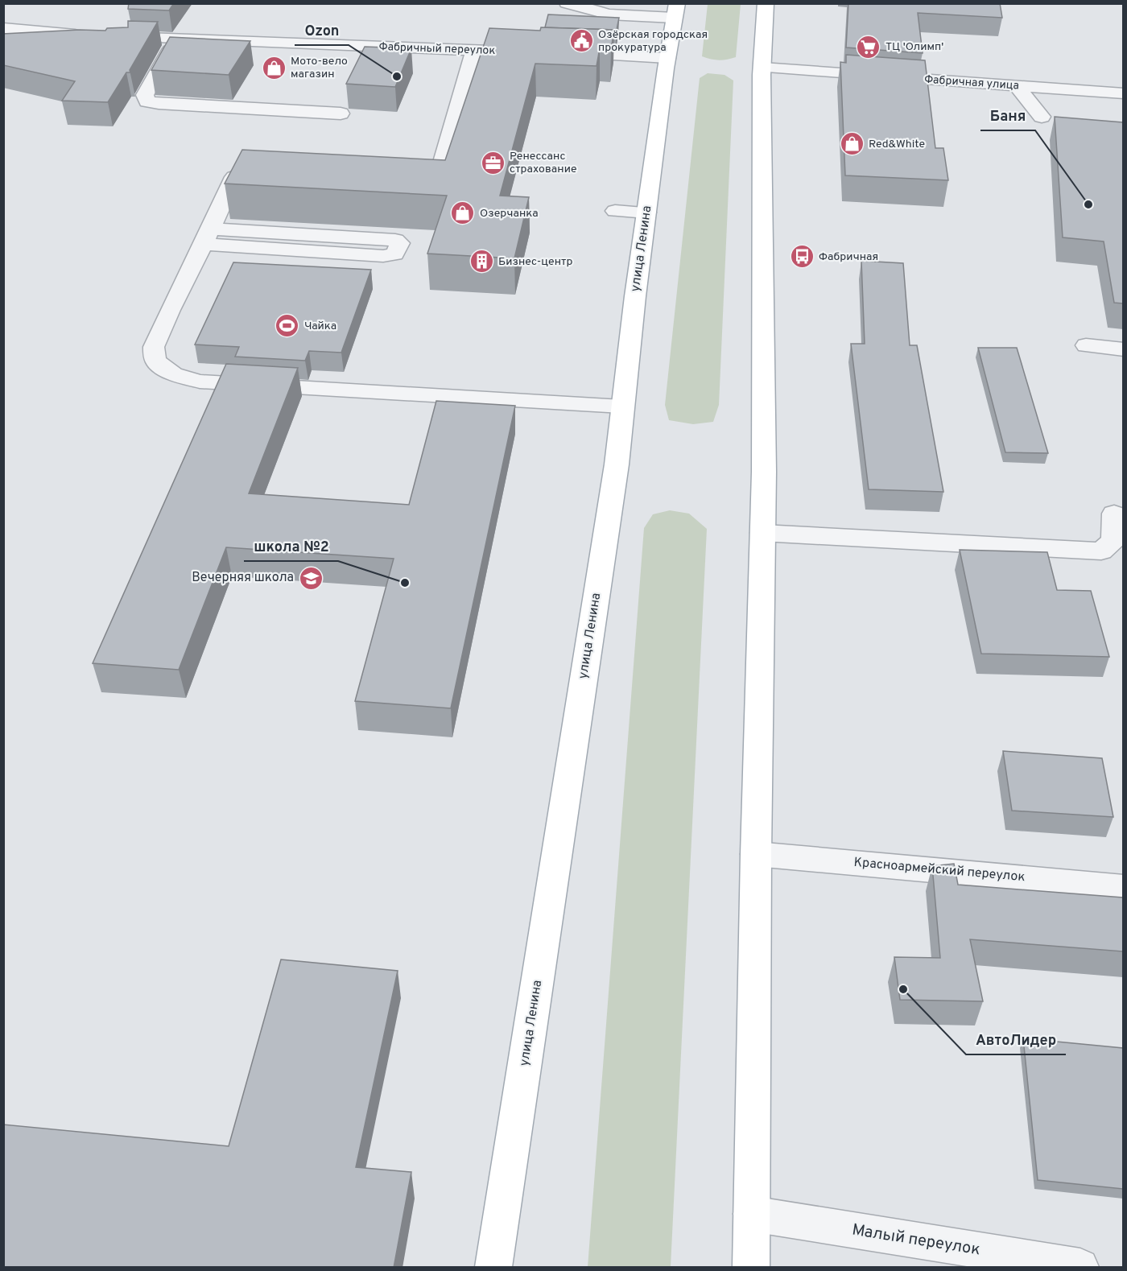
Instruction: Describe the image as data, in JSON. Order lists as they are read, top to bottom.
{
  "streets": {
    "main road": ["улица Ленина"],
    "street": [
      "Фабричный переулок",
      "Фабричная улица",
      "Красноармейский переулок",
      "Малый переулок"
    ]
  },
  "places": {
    "public building": ["Озёрская городская прокуратура"],
    "supermarket": ["ТЦ 'Олимп'"],
    "shop": ["Мото-вело магазин", "Red&White", "Озерчанка"],
    "other": [
      "Ozon",
      "Баня",
      "школа №2",
      "АвтоЛидер"
    ],
    "office": ["Ренессанс страхование"],
    "bus stop": ["Фабричная"],
    "building": ["Бизнес-центр"],
    "sports": ["Чайка"],
    "school or university": ["Вечерняя школа"]
  }
}
